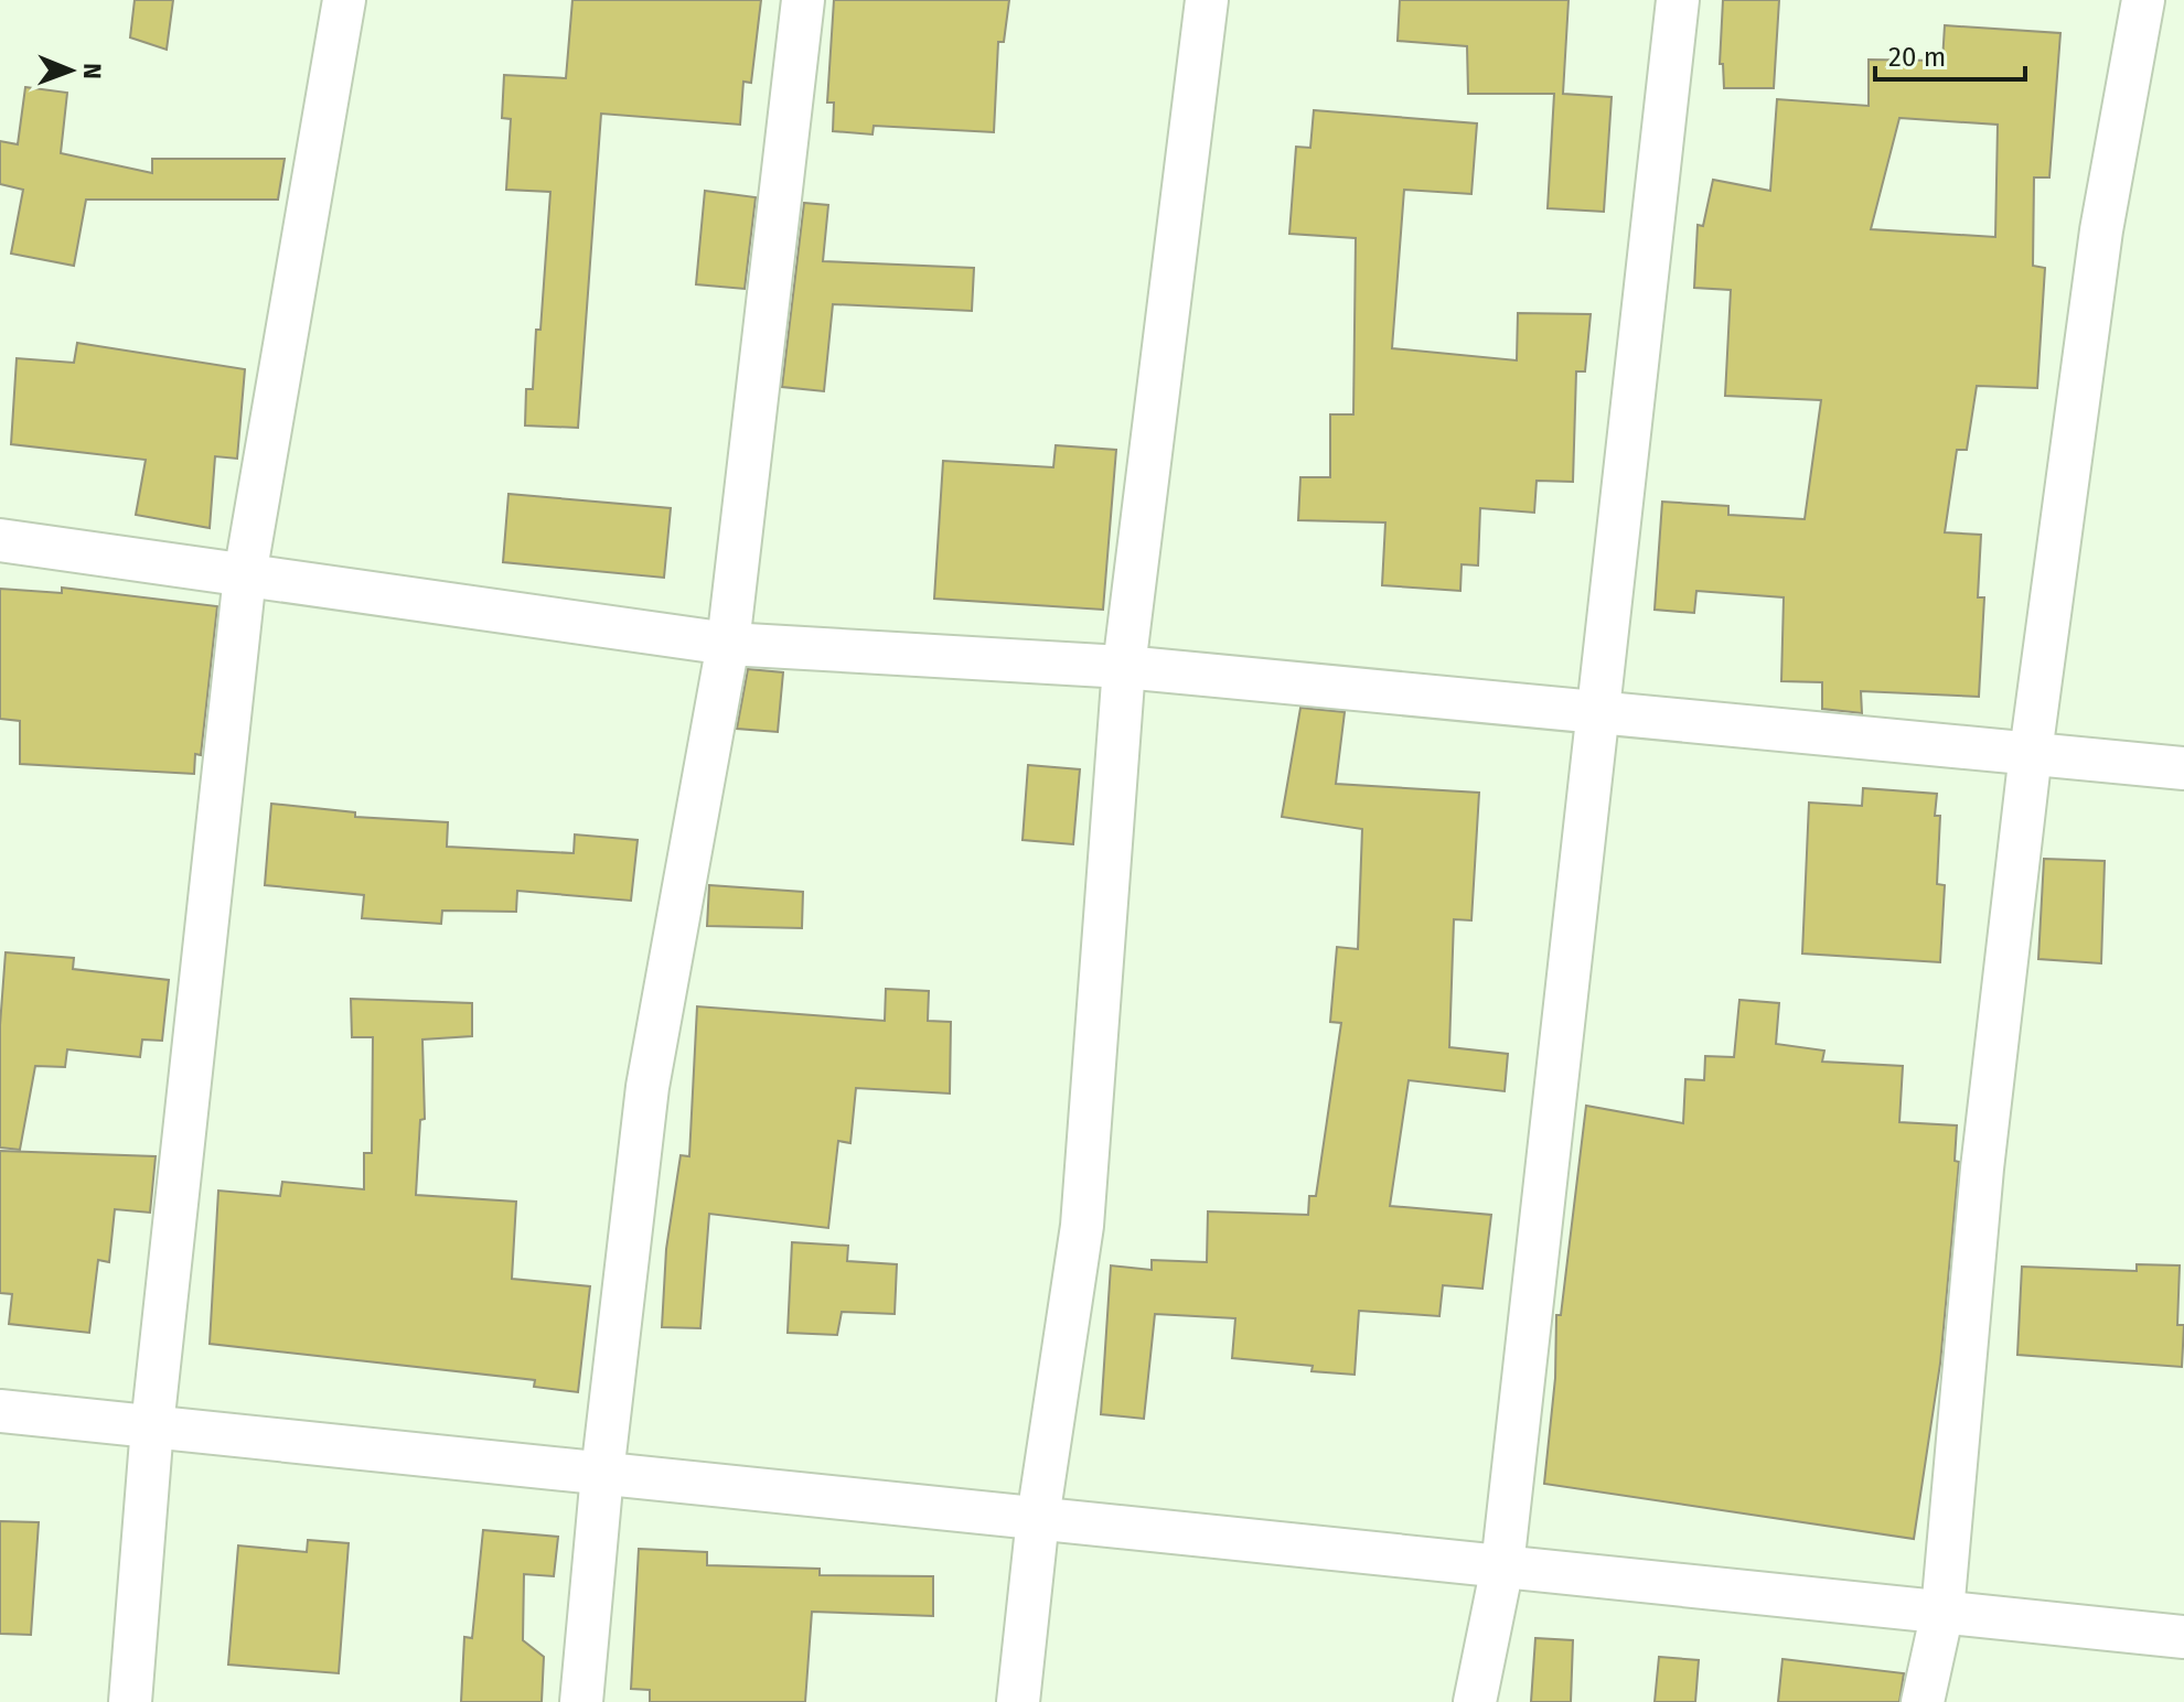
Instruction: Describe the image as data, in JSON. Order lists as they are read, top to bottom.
{
  "scale_bar": "20 m",
  "north": "right"
}
